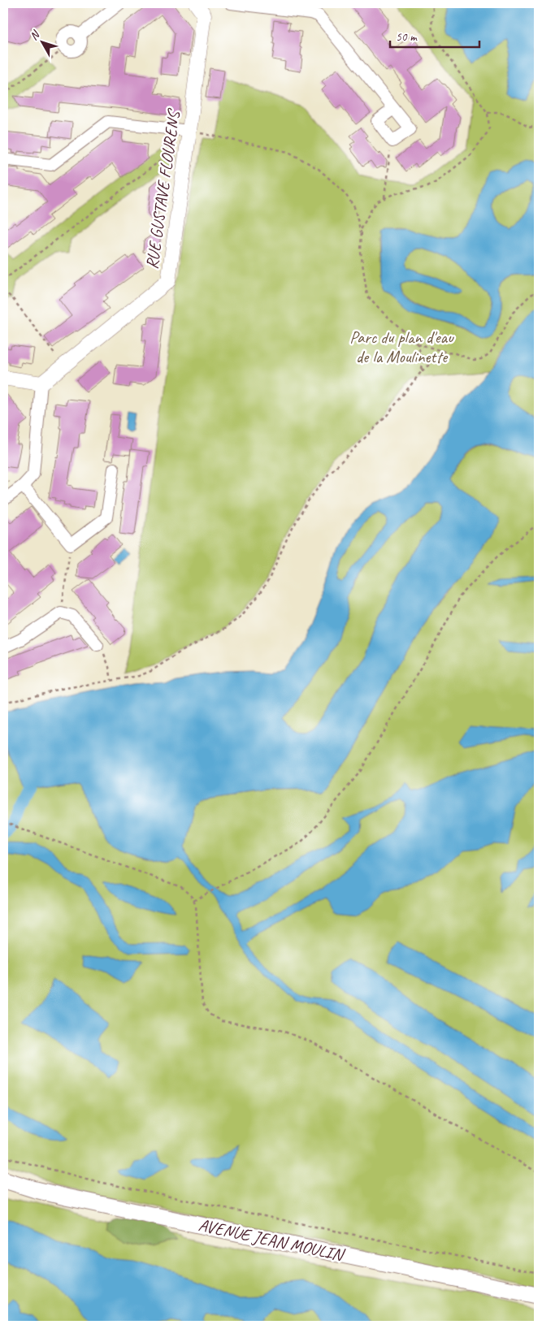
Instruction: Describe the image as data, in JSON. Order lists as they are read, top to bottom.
{
  "streets": {
    "main road": ["AVENUE JEAN MOULIN"],
    "street": ["RUE GUSTAVE FLOURENS"]
  },
  "parks": ["Parc du plan d'eau de la Moulinette"],
  "scale_bar": "50 m",
  "north": "top left"
}
